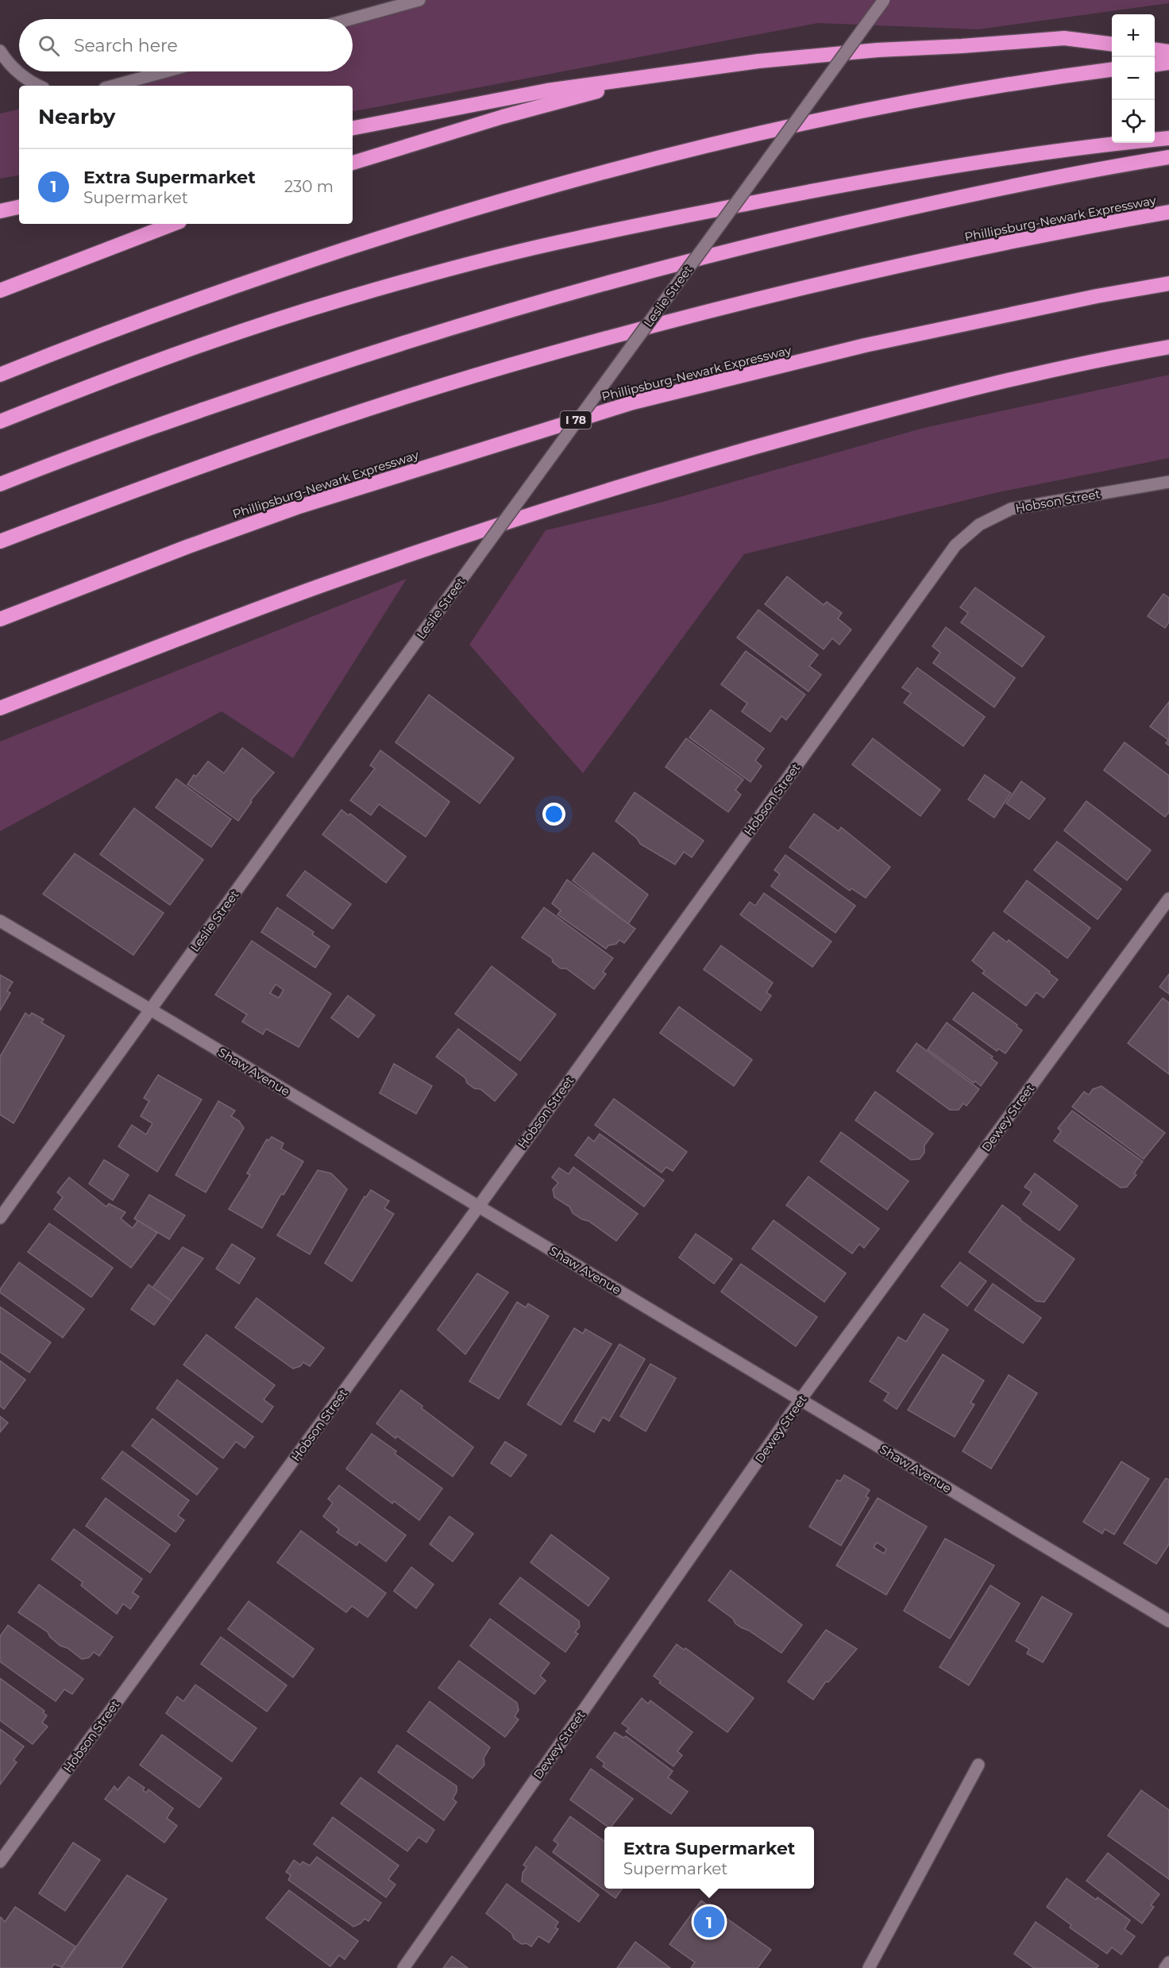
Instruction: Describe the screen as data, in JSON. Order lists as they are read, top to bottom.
{
  "streets": {
    "highway": ["Phillipsburg-Newark Expressway", "I 78"],
    "street": [
      "Leslie Street",
      "Hobson Street",
      "Shaw Avenue",
      "Dewey Street"
    ]
  },
  "crossings": [
    ["Leslie Street", "Shaw Avenue"],
    ["Hobson Street", "Shaw Avenue"],
    ["Shaw Avenue", "Dewey Street"]
  ],
  "page": {
    "map_buttons": ["+", "−"],
    "search": "Search here",
    "heading": "Nearby",
    "list": [
      {
        "mark": "1",
        "name": "Extra Supermarket",
        "note": "Supermarket",
        "value": "230 m"
      }
    ],
    "popup": ["Extra Supermarket", "Supermarket"],
    "pins": "1"
  }
}
